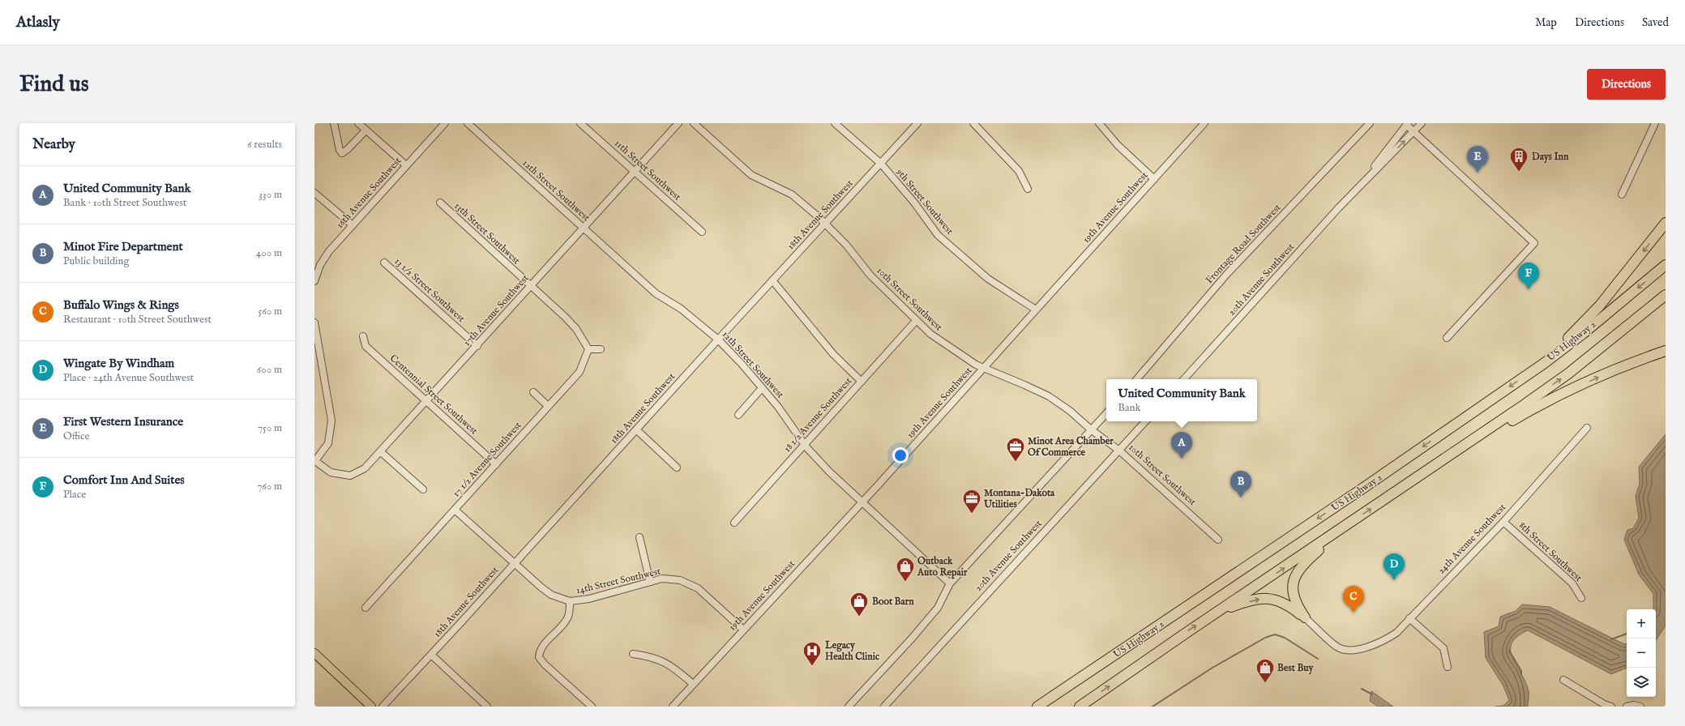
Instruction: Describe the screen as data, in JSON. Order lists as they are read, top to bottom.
{
  "streets": {
    "highway": ["US Highway 2"],
    "street": [
      "11th Street Southwest",
      "12th Street Southwest",
      "16th Avenue Southwest",
      "9th Street Southwest",
      "19th Avenue Southwest",
      "18th Avenue Southwest",
      "13th Street Southwest",
      "Frontage Road Southwest",
      "20th Avenue Southwest",
      "13 1/2 Street Southwest",
      "10th Street Southwest",
      "17th Avenue Southwest",
      "Centennial Street Southwest",
      "18 1/2 Avenue Southwest",
      "17 1/2 Avenue Southwest",
      "24th Avenue Southwest",
      "8th Street Southwest",
      "14th Street Southwest"
    ]
  },
  "crossings": [
    ["11th Street Southwest", "17th Avenue Southwest"],
    ["12th Street Southwest", "19th Avenue Southwest"],
    ["12th Street Southwest", "18th Avenue Southwest"],
    ["12th Street Southwest", "17th Avenue Southwest"],
    ["12th Street Southwest", "18 1/2 Avenue Southwest"],
    ["9th Street Southwest", "19th Avenue Southwest"],
    ["9th Street Southwest", "18th Avenue Southwest"],
    ["19th Avenue Southwest", "10th Street Southwest"],
    ["19th Avenue Southwest", "14th Street Southwest"],
    ["18th Avenue Southwest", "10th Street Southwest"],
    ["18th Avenue Southwest", "14th Street Southwest"],
    ["13th Street Southwest", "17th Avenue Southwest"],
    ["13th Street Southwest", "17 1/2 Avenue Southwest"],
    ["20th Avenue Southwest", "10th Street Southwest"],
    ["13 1/2 Street Southwest", "17th Avenue Southwest"],
    ["10th Street Southwest", "18 1/2 Avenue Southwest"],
    ["17th Avenue Southwest", "Centennial Street Southwest"],
    ["Centennial Street Southwest", "17 1/2 Avenue Southwest"],
    ["17 1/2 Avenue Southwest", "14th Street Southwest"],
    ["24th Avenue Southwest", "8th Street Southwest"]
  ],
  "places": {
    "building": ["Days Inn"],
    "office": ["Minot Area Chamber Of Commerce", "Montana-Dakota Utilities"],
    "shop": ["Outback Auto Repair", "Boot Barn", "Best Buy"],
    "hospital": ["Legacy Health Clinic"]
  },
  "page": {
    "header": "Atlasly",
    "nav": ["Map", "Directions", "Saved"],
    "buttons": "Directions",
    "title": "Find us",
    "heading": ["Nearby", "6 results"],
    "pins": [
      "E",
      "F",
      "A",
      "B",
      "D",
      "C"
    ],
    "list": [
      {
        "mark": "A",
        "name": "United Community Bank",
        "note": "Bank · 10th Street Southwest",
        "value": "330 m"
      },
      {
        "mark": "B",
        "name": "Minot Fire Department",
        "note": "Public building",
        "value": "400 m"
      },
      {
        "mark": "C",
        "name": "Buffalo Wings & Rings",
        "note": "Restaurant · 10th Street Southwest",
        "value": "560 m"
      },
      {
        "mark": "D",
        "name": "Wingate By Windham",
        "note": "Place · 24th Avenue Southwest",
        "value": "600 m"
      },
      {
        "mark": "E",
        "name": "First Western Insurance",
        "note": "Office",
        "value": "750 m"
      },
      {
        "mark": "F",
        "name": "Comfort Inn And Suites",
        "note": "Place",
        "value": "760 m"
      }
    ],
    "popup": ["United Community Bank", "Bank"],
    "map_buttons": ["+", "−"]
  }
}
